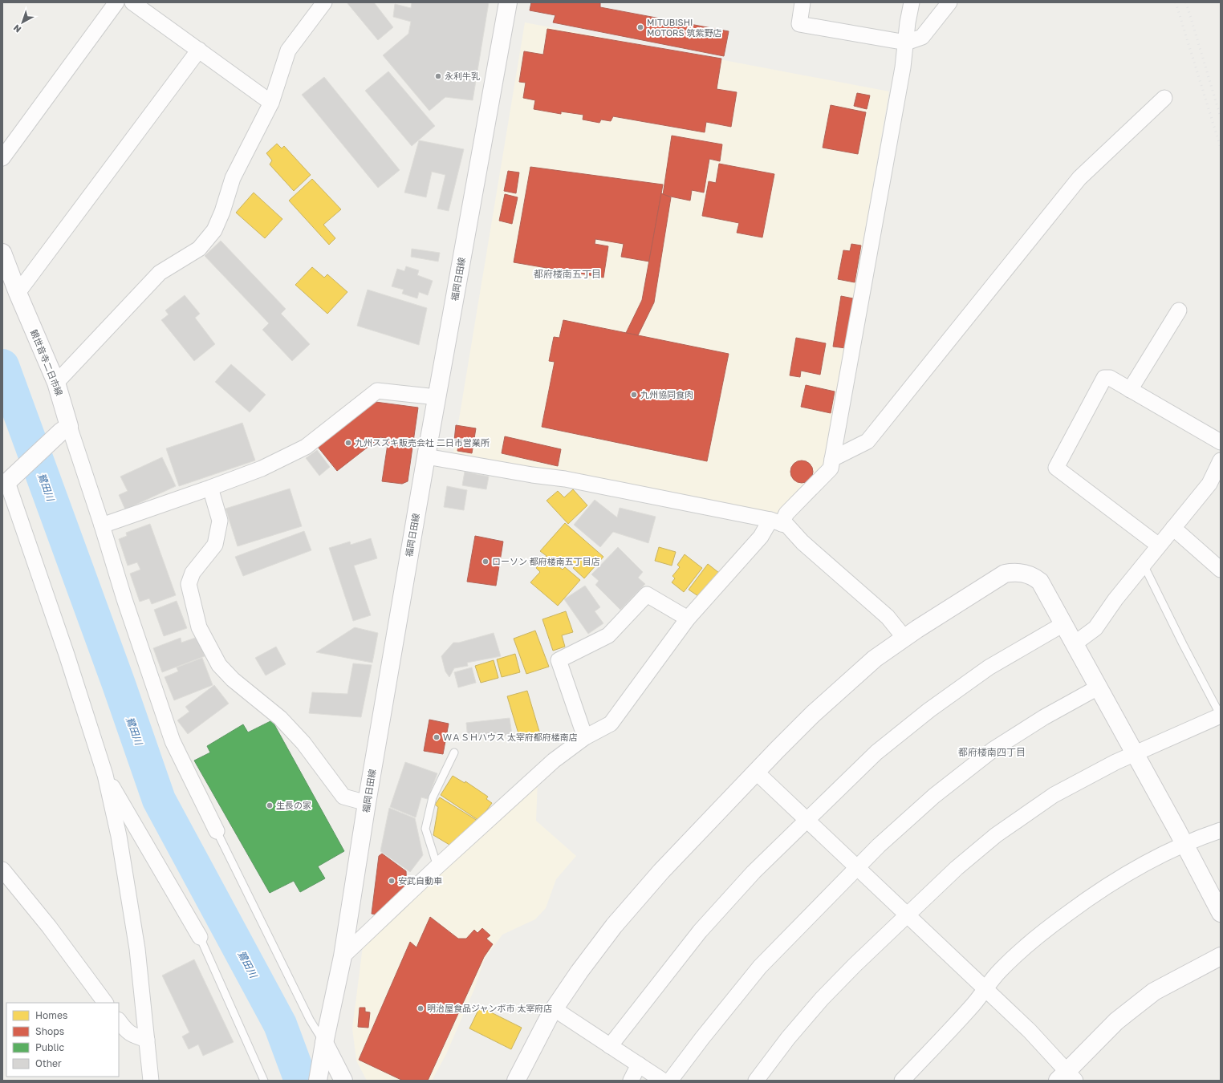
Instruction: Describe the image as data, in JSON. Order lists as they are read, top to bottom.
{
  "streets": {
    "street": ["福岡日田線", "観世音寺二日市線"]
  },
  "districts": ["都府楼南五丁目", "都府楼南四丁目"],
  "water": ["鷺田川"],
  "places": [
    "MITUBISHI MOTORS 筑紫野店",
    "永利牛乳",
    "九州協同食肉",
    "九州スズキ販売会社 二日市営業所",
    "ローソン 都府楼南五丁目店",
    "ＷＡＳＨハウス 太宰府都府楼南店",
    "生長の家",
    "安武自動車",
    "明治屋食品ジャンボ市 太宰府店"
  ],
  "legend": [
    "Homes",
    "Shops",
    "Public",
    "Other"
  ],
  "north": "bottom left"
}
